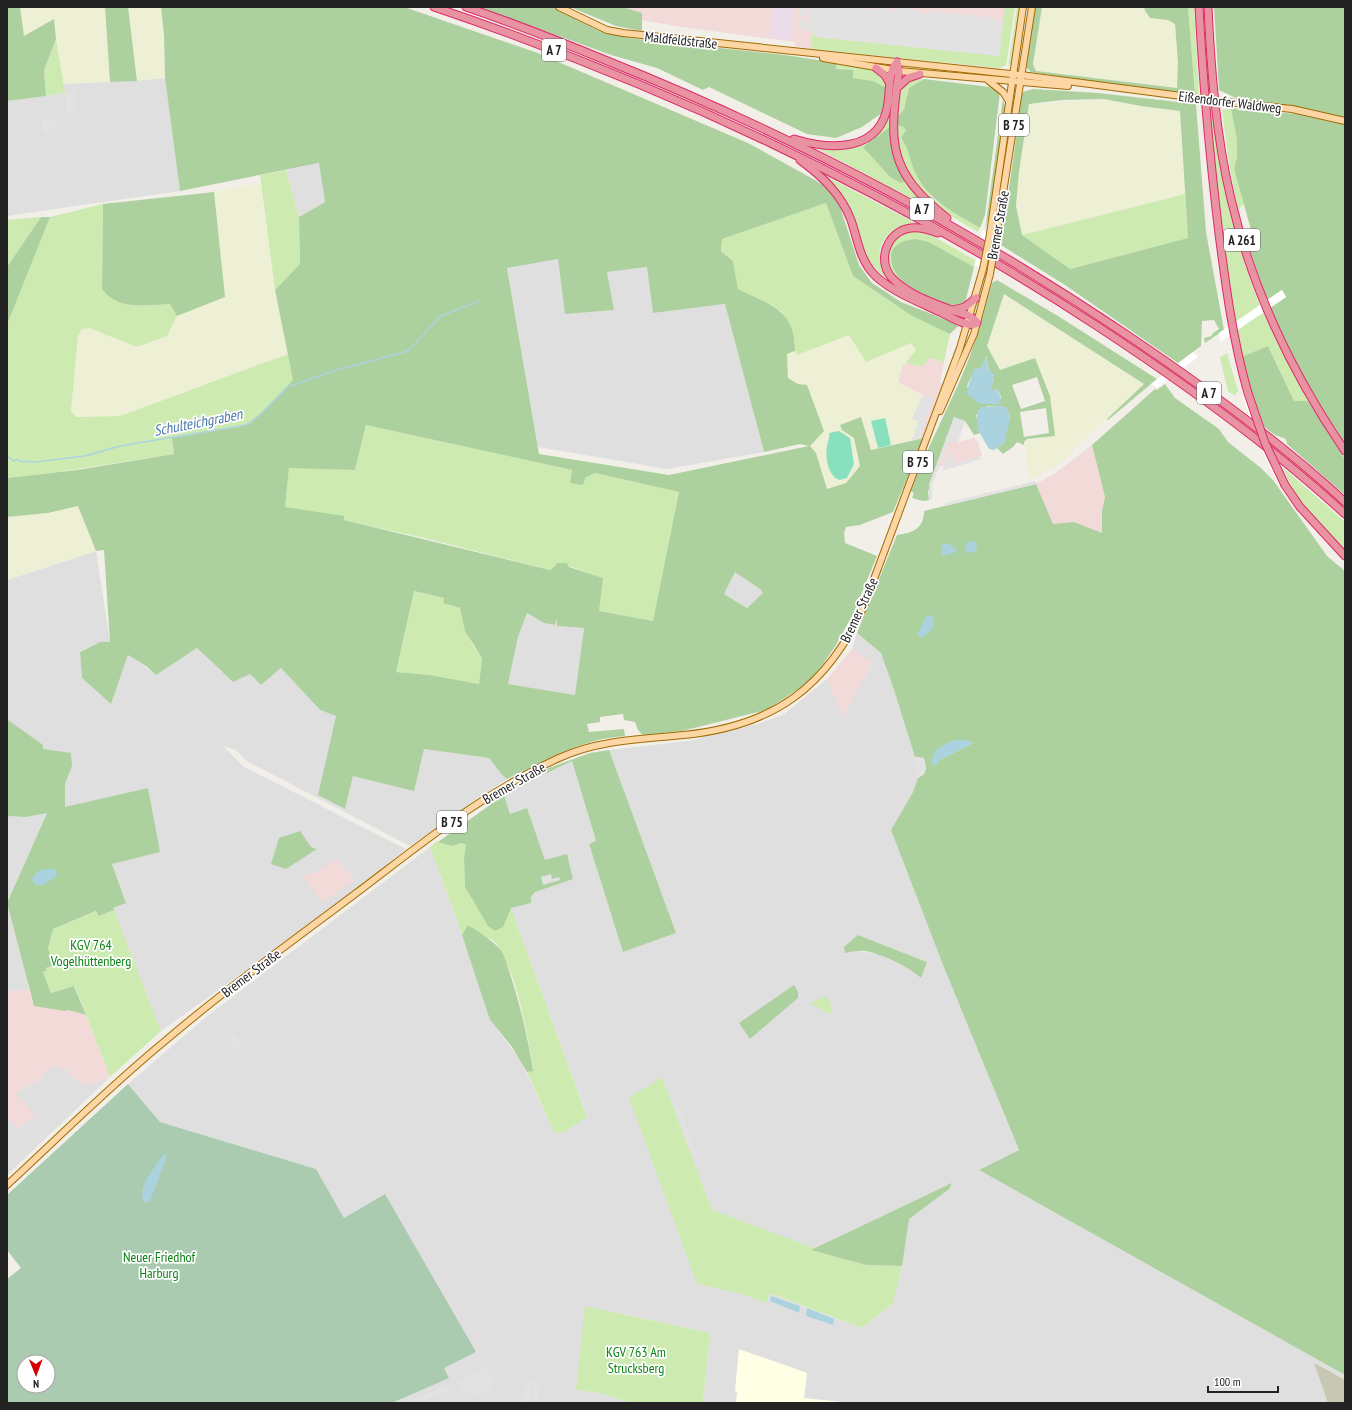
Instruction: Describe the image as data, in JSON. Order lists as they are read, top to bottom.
{
  "streets": {
    "highway": ["A 7", "A 261"],
    "main road": [
      "Maldfeldstraße",
      "Eißendorfer Waldweg",
      "B 75",
      "Bremer Straße"
    ]
  },
  "crossings": [
    ["Maldfeldstraße", "Eißendorfer Waldweg"],
    ["Maldfeldstraße", "Bremer Straße"],
    ["Eißendorfer Waldweg", "Bremer Straße"]
  ],
  "water": ["Schulteichgraben"],
  "parks": ["KGV 764 Vogelhüttenberg", "Neuer Friedhof Harburg", "KGV 763 Am Strucksberg"],
  "scale_bar": "100 m",
  "north": "bottom"
}
